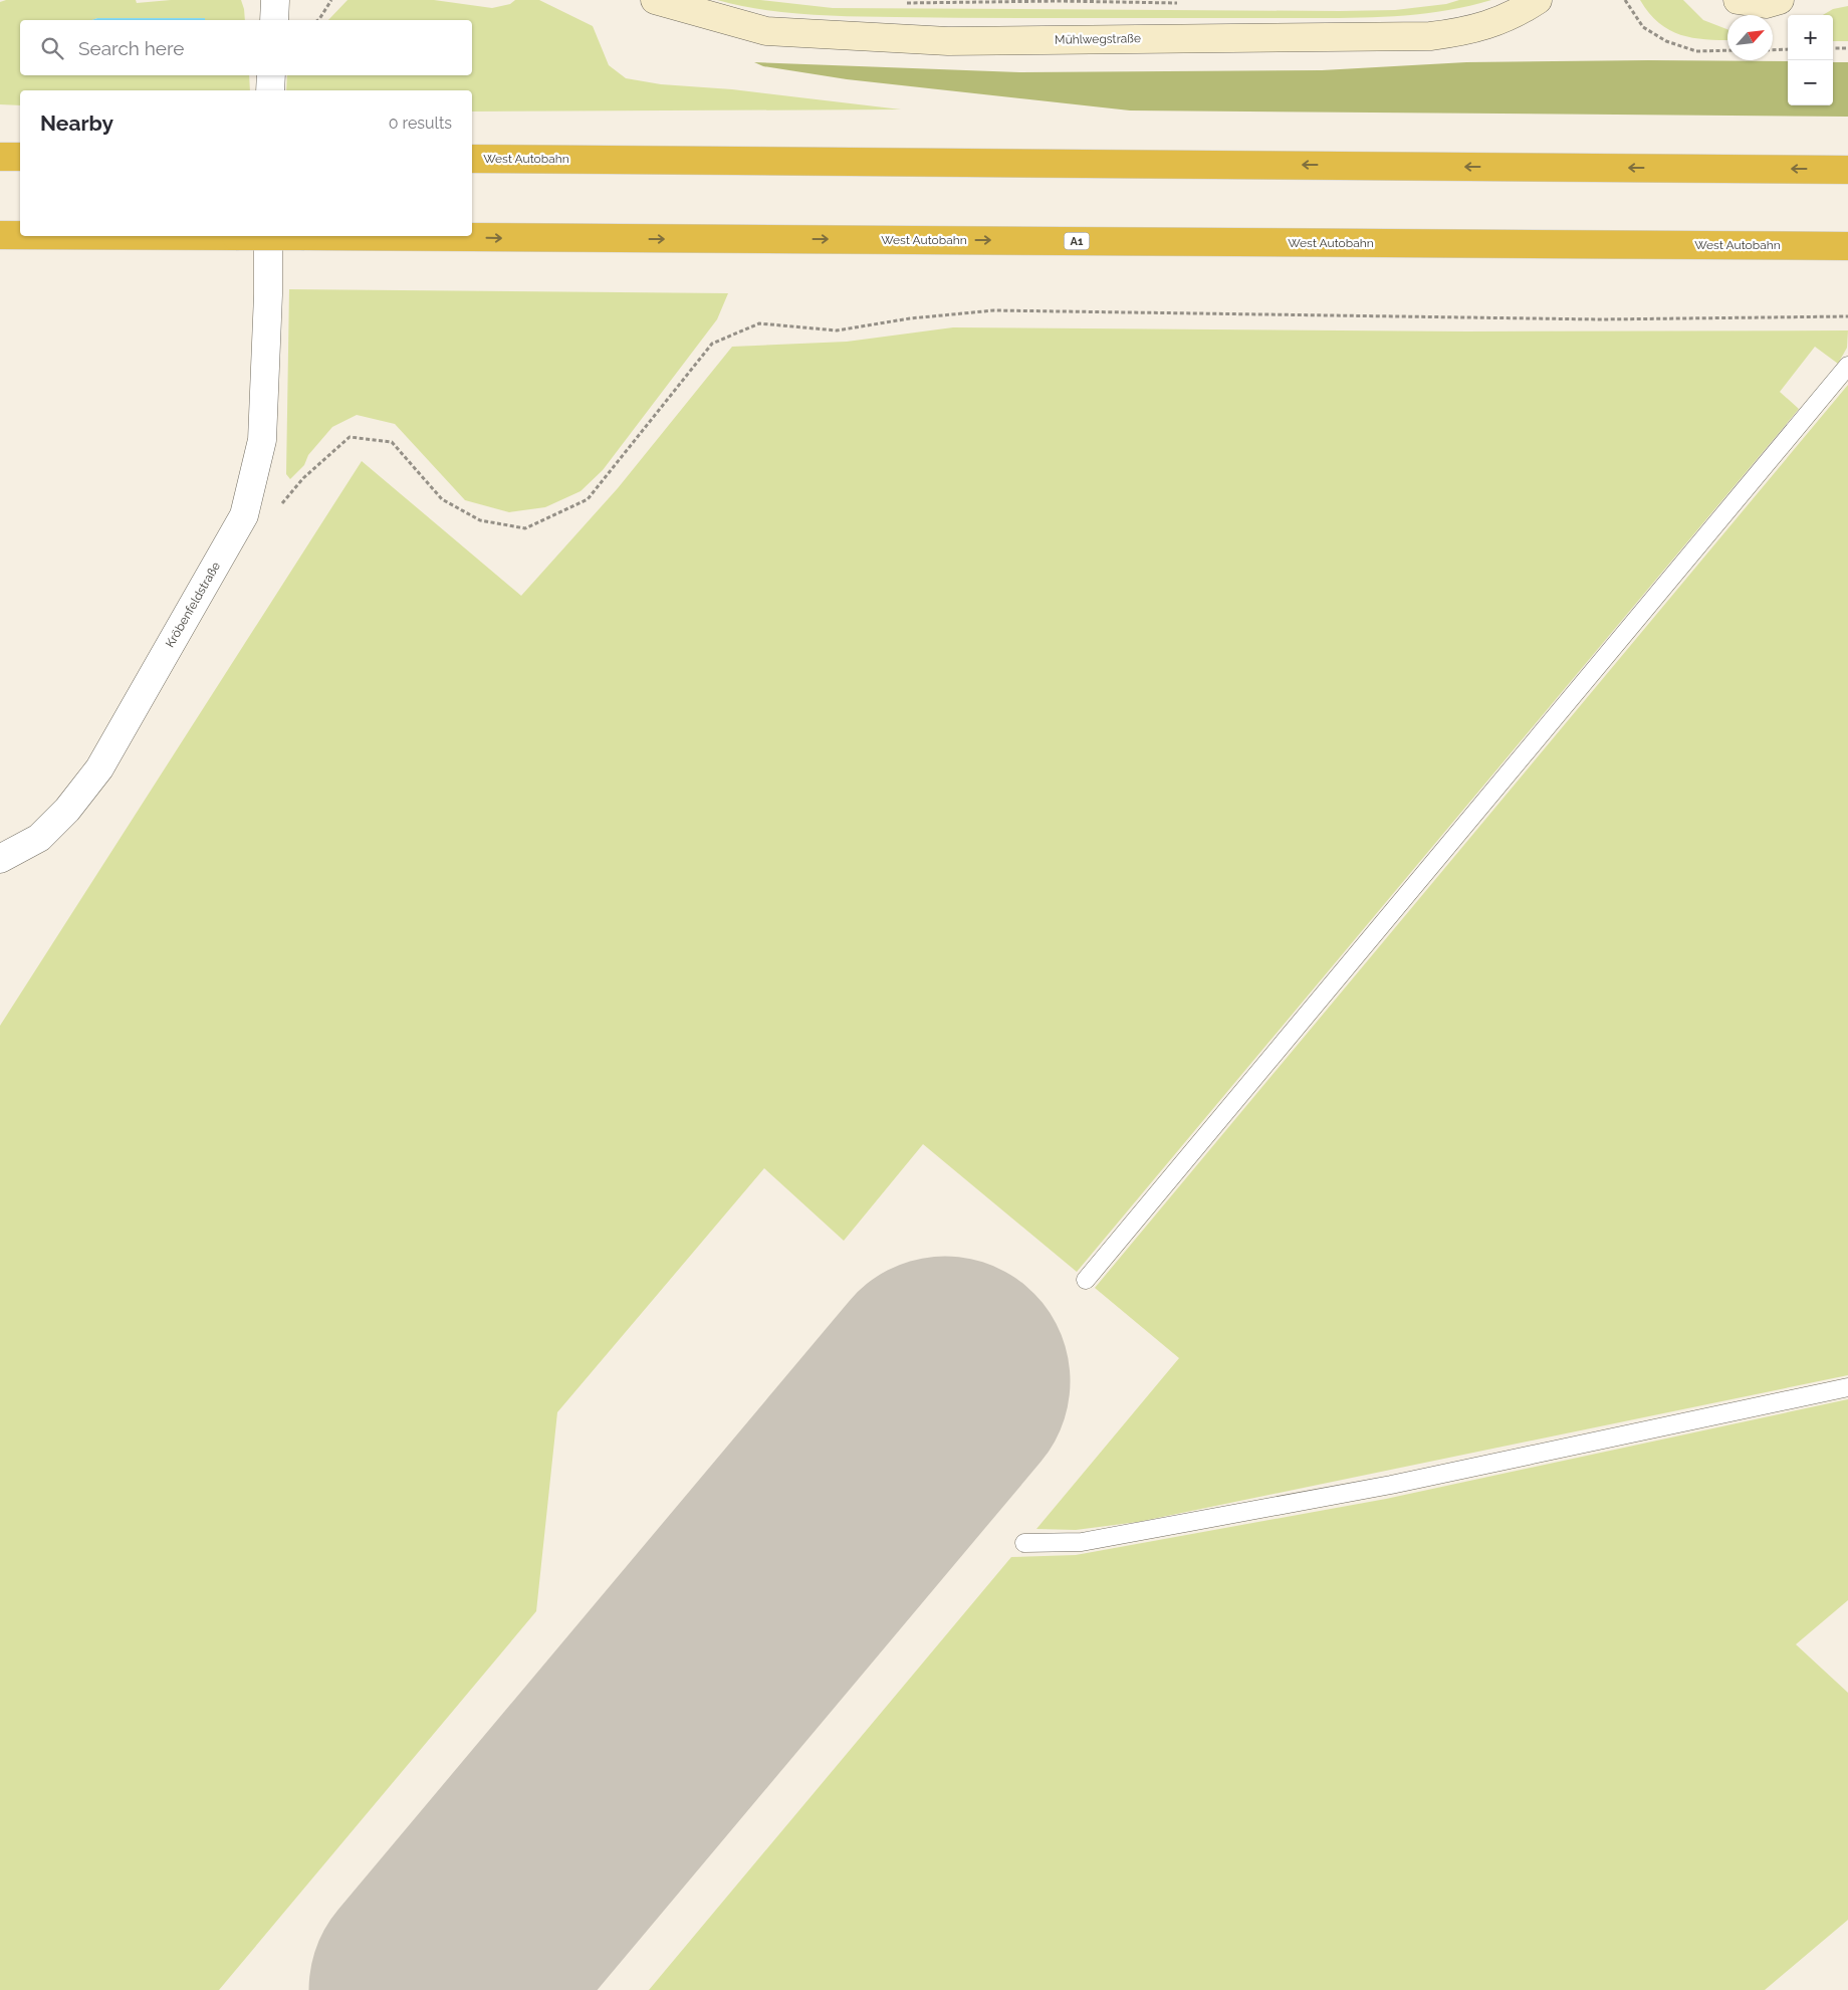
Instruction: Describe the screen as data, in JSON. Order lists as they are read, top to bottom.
{
  "streets": {
    "highway": ["West Autobahn", "A1"],
    "street": ["Mühlwegstraße", "Kröbenfeldstraße"]
  },
  "north": "top right",
  "page": {
    "map_buttons": ["+", "−"],
    "search": "Search here",
    "heading": ["Nearby", "0 results"]
  }
}
